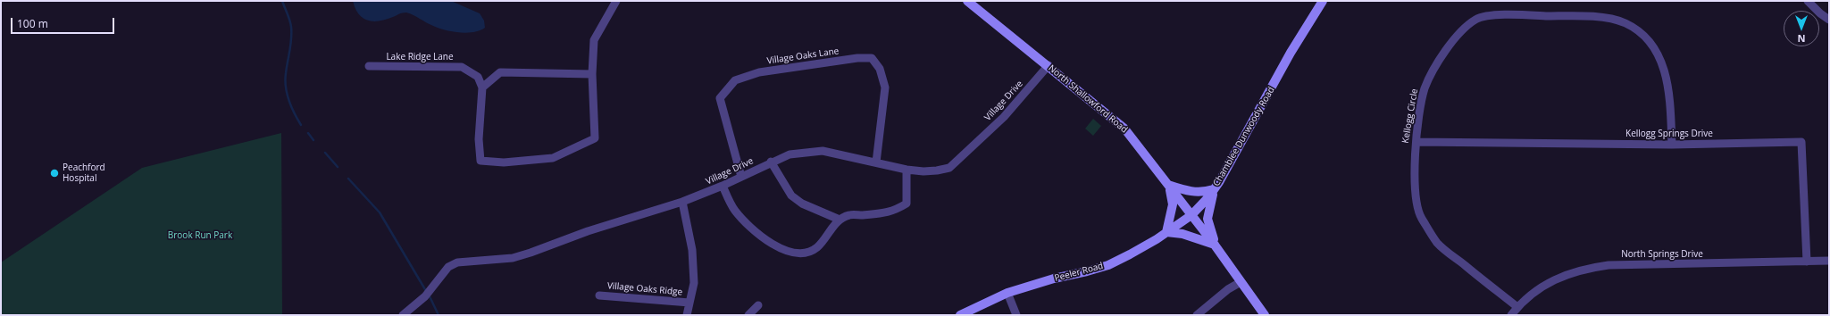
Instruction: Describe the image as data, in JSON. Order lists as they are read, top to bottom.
{
  "streets": {
    "street": [
      "Village Oaks Lane",
      "Lake Ridge Lane",
      "North Shallowford Road",
      "Village Drive",
      "Kellogg Circle",
      "Kellogg Springs Drive",
      "Chamblee Dunwoody Road",
      "North Springs Drive",
      "Peeler Road",
      "Village Oaks Ridge"
    ]
  },
  "crossings": [
    ["Village Oaks Lane", "Village Drive"],
    ["North Shallowford Road", "Village Drive"],
    ["North Shallowford Road", "Chamblee Dunwoody Road"],
    ["North Shallowford Road", "Peeler Road"],
    ["Kellogg Circle", "Kellogg Springs Drive"],
    ["Kellogg Circle", "North Springs Drive"],
    ["Kellogg Springs Drive", "North Springs Drive"],
    ["Chamblee Dunwoody Road", "Peeler Road"]
  ],
  "parks": ["Brook Run Park"],
  "places": ["Peachford Hospital"],
  "scale_bar": "100 m",
  "north": "bottom"
}
